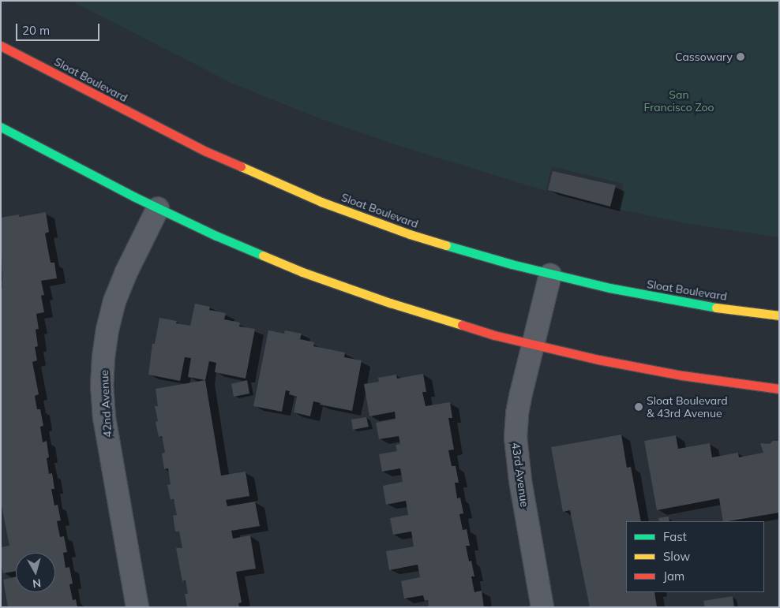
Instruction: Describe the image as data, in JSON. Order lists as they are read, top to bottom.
{
  "streets": {
    "street": ["Sloat Boulevard", "42nd Avenue", "43rd Avenue"]
  },
  "crossings": [
    ["Sloat Boulevard", "43rd Avenue"]
  ],
  "parks": ["San Francisco Zoo"],
  "places": ["Cassowary", "Sloat Boulevard & 43rd Avenue"],
  "legend": ["Fast", "Slow", "Jam"],
  "scale_bar": "20 m",
  "north": "bottom"
}
